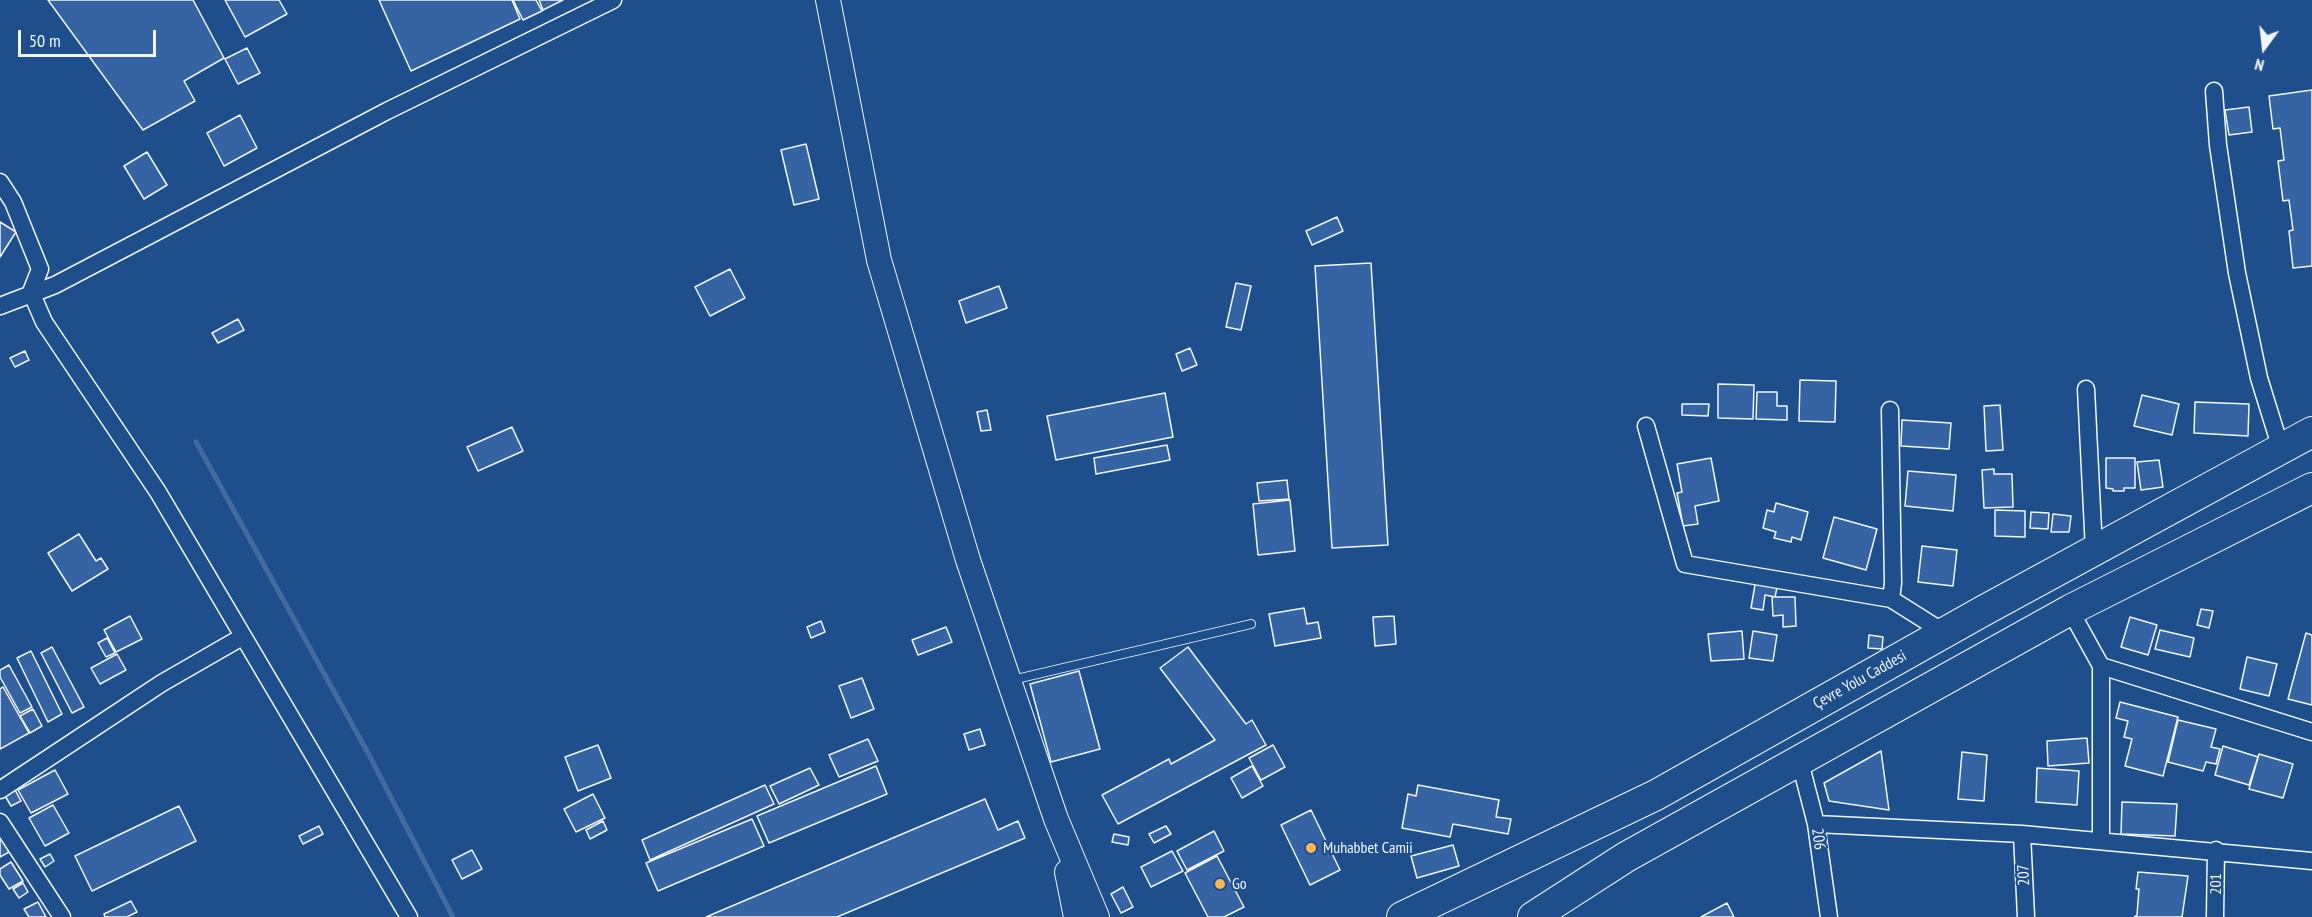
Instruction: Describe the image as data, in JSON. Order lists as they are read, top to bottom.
{
  "streets": {
    "highway": ["Çevre Yolu Caddesi"],
    "street": ["206", "207", "201"]
  },
  "places": ["Muhabbet Camii", "Go"],
  "scale_bar": "50 m",
  "north": "bottom"
}
